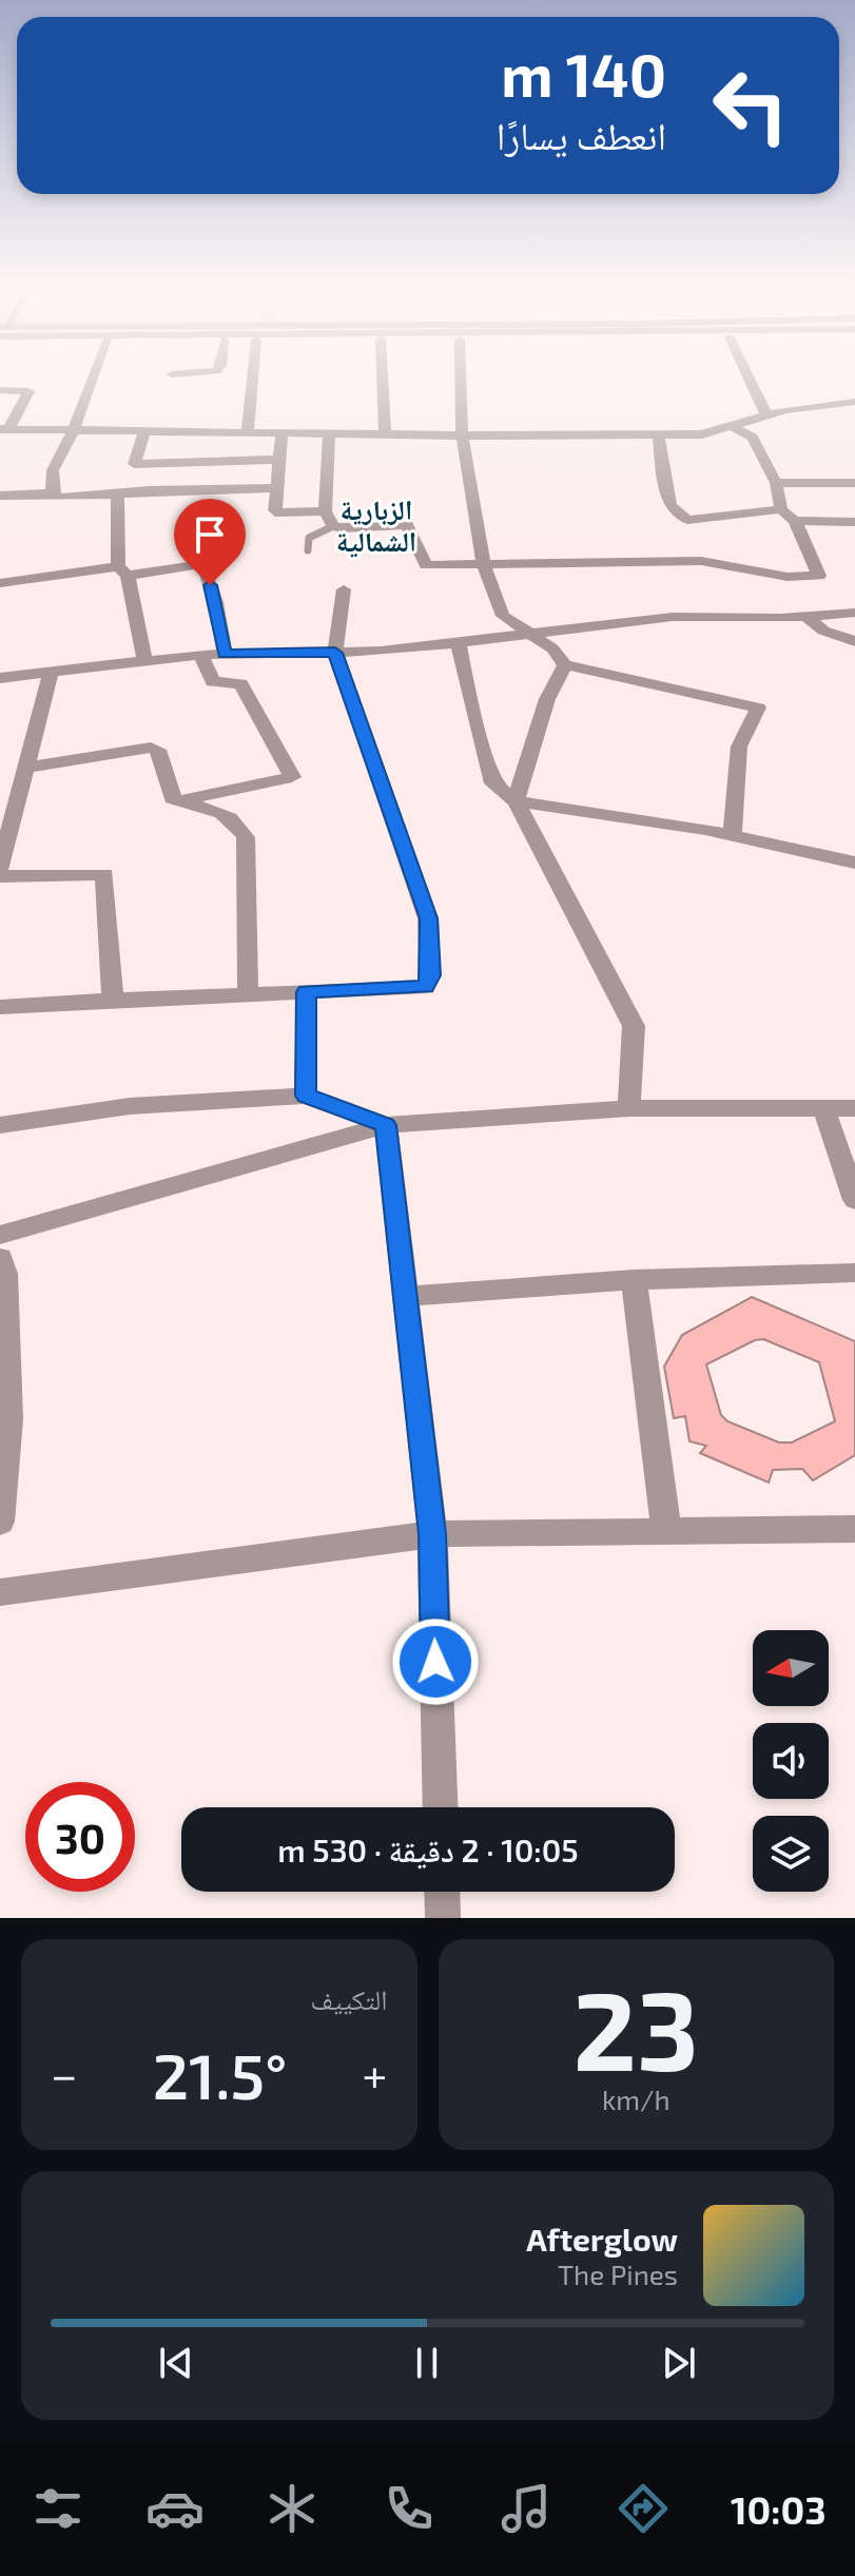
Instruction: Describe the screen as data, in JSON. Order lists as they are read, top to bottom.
{
  "districts": ["الزبارية الشمالية"],
  "north": "left",
  "page": {
    "turn": ["140 m", "انعطف يسارًا"],
    "limit": "30",
    "trip": "10:05 · 2 دقيقة · 530 m",
    "tile": [
      ["23", "km/h"],
      "التكييف"
    ],
    "heat": ["−", "21.5°", "+"],
    "song": ["Afterglow", "The Pines"],
    "tabs": "10:03"
  }
}
